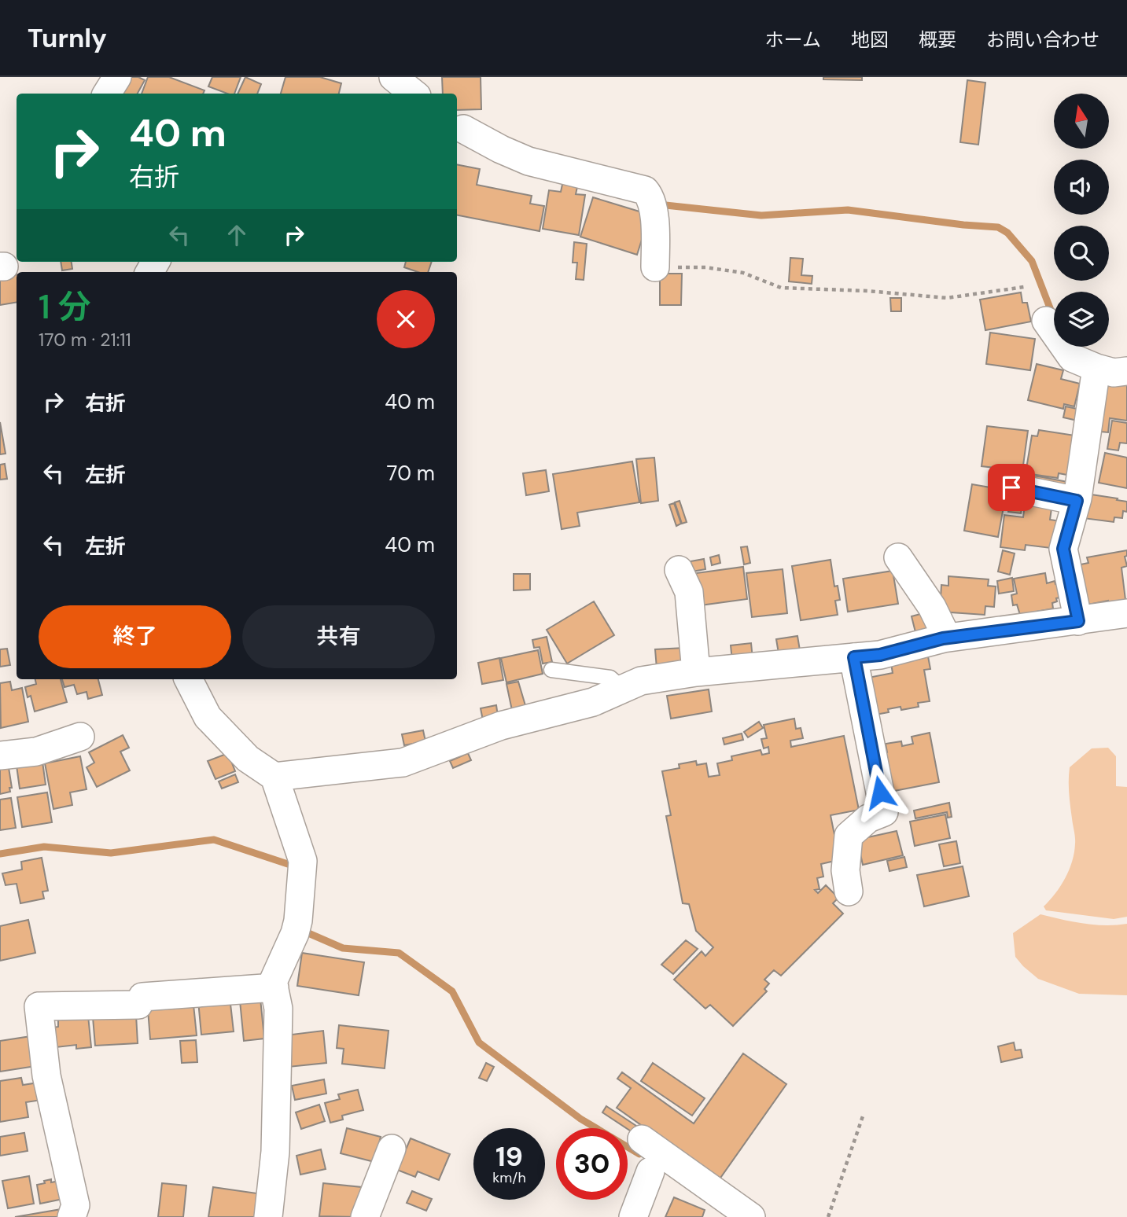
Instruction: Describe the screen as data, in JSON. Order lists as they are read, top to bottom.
{
  "north": "top",
  "page": {
    "header": "Turnly",
    "nav": [
      "ホーム",
      "地図",
      "概要",
      "お問い合わせ"
    ],
    "turn": ["40 m", "右折"],
    "heading": ["1 分", "170 m · 21:11"],
    "list": [
      {
        "name": "右折",
        "value": "40 m"
      },
      {
        "name": "左折",
        "value": "70 m"
      },
      {
        "name": "左折",
        "value": "40 m"
      }
    ],
    "buttons": ["終了", "共有"],
    "speed": "19 km/h",
    "limit": "30"
  }
}
